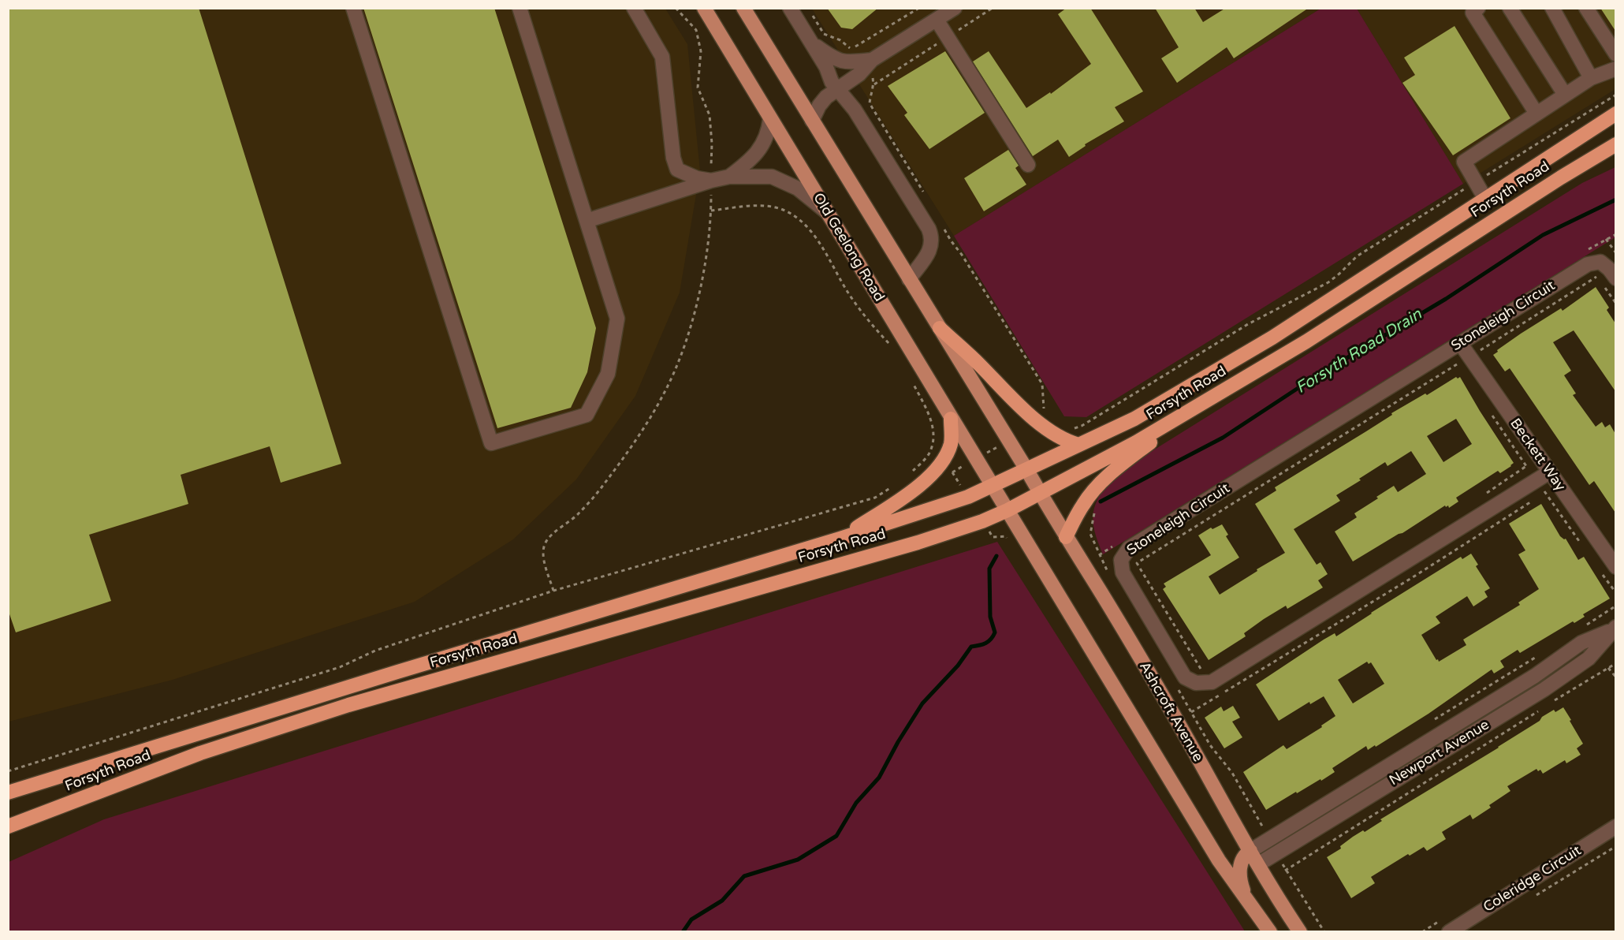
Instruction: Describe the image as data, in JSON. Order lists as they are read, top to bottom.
{
  "streets": {
    "highway": ["Forsyth Road"],
    "main road": ["Old Geelong Road", "Ashcroft Avenue"],
    "street": [
      "Stoneleigh Circuit",
      "Beckett Way",
      "Newport Avenue",
      "Coleridge Circuit"
    ]
  },
  "crossings": [
    ["Forsyth Road", "Old Geelong Road"],
    ["Forsyth Road", "Ashcroft Avenue"],
    ["Stoneleigh Circuit", "Beckett Way"],
    ["Ashcroft Avenue", "Newport Avenue"]
  ],
  "water": ["Forsyth Road Drain"]
}
